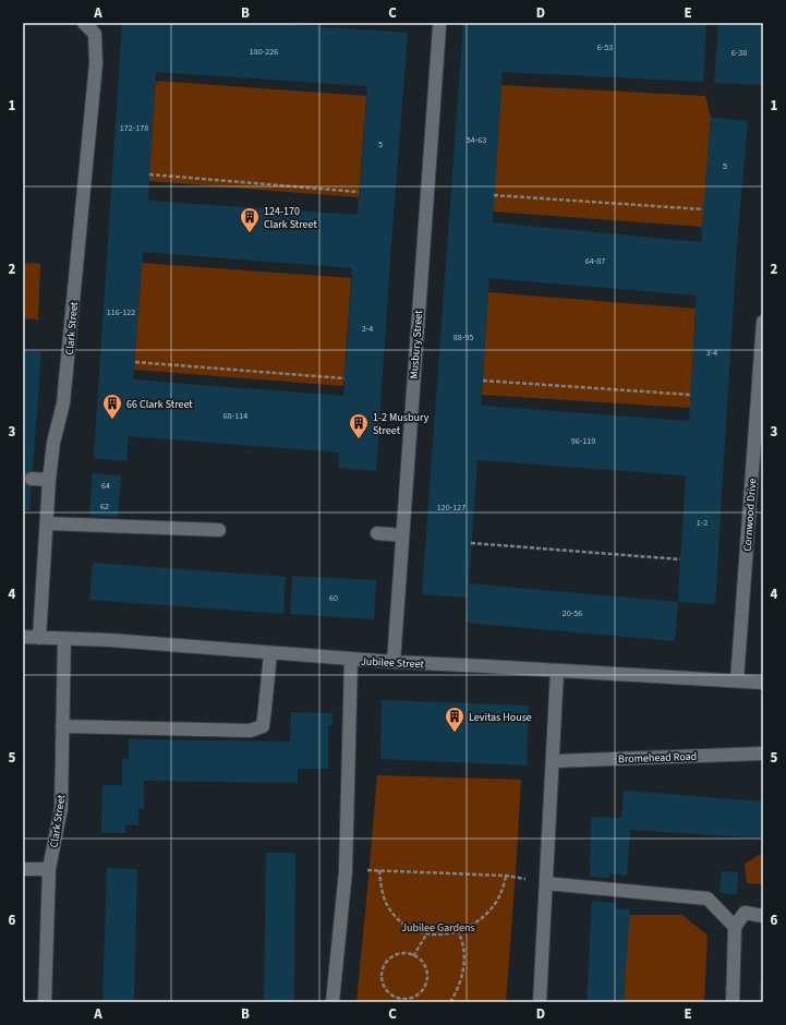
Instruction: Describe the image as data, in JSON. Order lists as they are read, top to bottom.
{
  "streets": {
    "street": [
      "Clark Street",
      "Musbury Street",
      "Cornwood Drive",
      "Jubilee Street",
      "Bromehead Road"
    ]
  },
  "crossings": [
    ["Clark Street", "Jubilee Street"],
    ["Musbury Street", "Jubilee Street"],
    ["Cornwood Drive", "Jubilee Street"]
  ],
  "parks": ["Jubilee Gardens"],
  "places": {
    "building": [
      "124-170 Clark Street",
      "66 Clark Street",
      "1-2 Musbury Street",
      "Levitas House"
    ]
  },
  "house_numbers": [
    "6-53",
    "180-226",
    "6-38",
    "172-178",
    "54-63",
    "5",
    "5",
    "64-87",
    "116-122",
    "3-4",
    "88-95",
    "3-4",
    "68-114",
    "96-119",
    "64",
    "62",
    "120-127",
    "1-2",
    "60",
    "20-56"
  ],
  "grid": {
    "columns": [
      "A",
      "B",
      "C",
      "D",
      "E"
    ],
    "rows": [
      "1",
      "2",
      "3",
      "4",
      "5",
      "6"
    ]
  }
}
